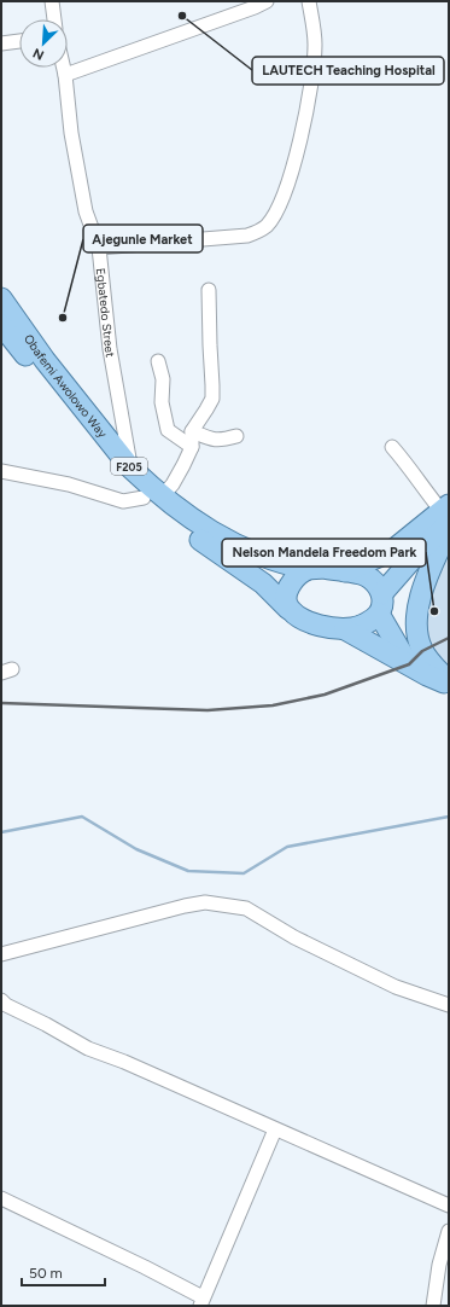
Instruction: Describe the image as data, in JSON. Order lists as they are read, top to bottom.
{
  "streets": {
    "main road": ["Obafemi Awolowo Way", "F205"],
    "street": ["Egbatedo Street"]
  },
  "crossings": [
    ["Egbatedo Street", "Obafemi Awolowo Way"],
    ["Obafemi Awolowo Way", "F205"]
  ],
  "places": ["LAUTECH Teaching Hospital", "Ajegunle Market", "Nelson Mandela Freedom Park"],
  "scale_bar": "50 m",
  "north": "bottom left"
}
